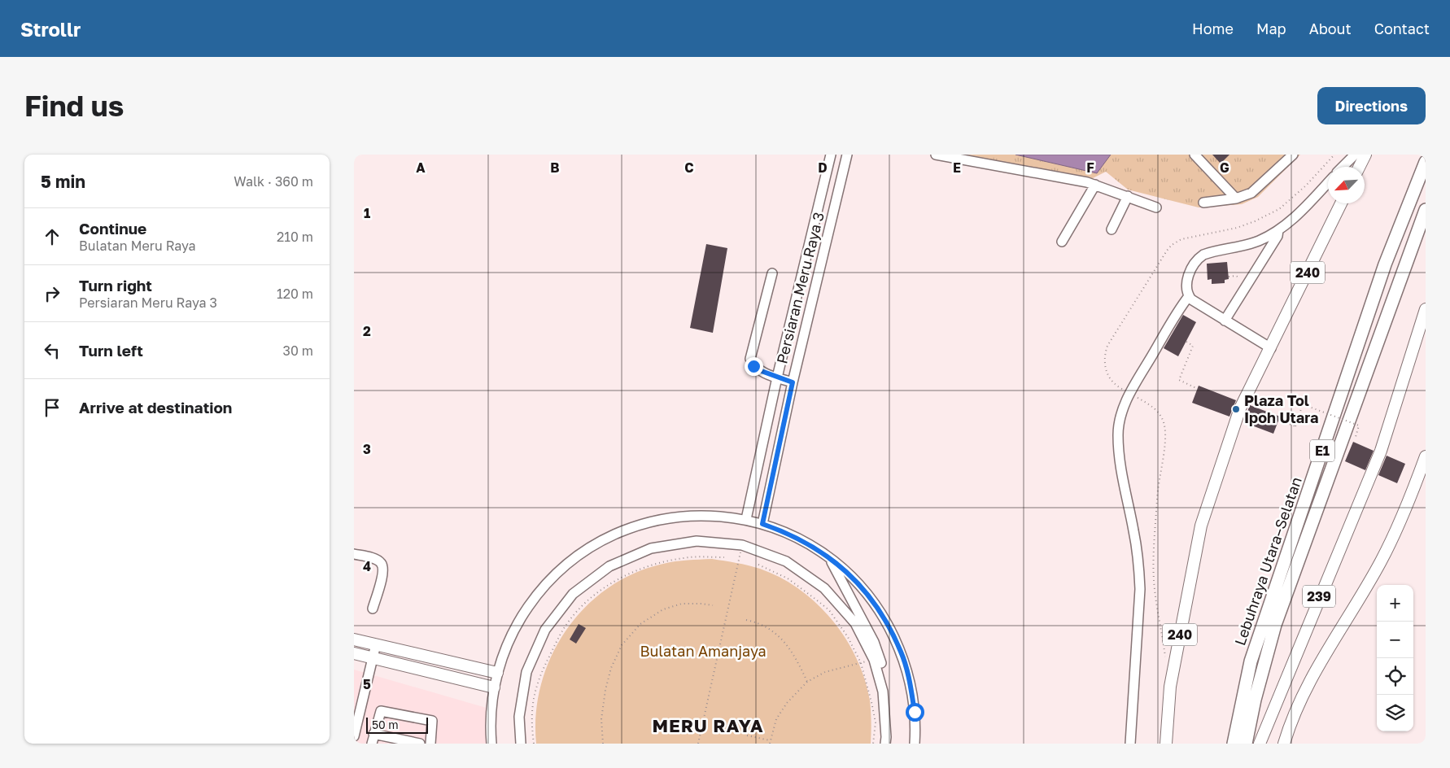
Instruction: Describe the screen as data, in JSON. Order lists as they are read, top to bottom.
{
  "streets": {
    "highway": ["E1", "Lebuhraya Utara–Selatan"],
    "main road": ["240", "239"],
    "street": ["Persiaran Meru Raya 3"]
  },
  "districts": ["MERU RAYA"],
  "parks": ["Bulatan Amanjaya"],
  "places": ["Plaza Tol Ipoh Utara"],
  "scale_bar": "50 m",
  "north": "bottom left",
  "page": {
    "header": "Strollr",
    "nav": [
      "Home",
      "Map",
      "About",
      "Contact"
    ],
    "buttons": "Directions",
    "title": "Find us",
    "heading": ["5 min", "Walk · 360 m"],
    "list": [
      ["Continue", "Bulatan Meru Raya", "210 m"],
      ["Turn right", "Persiaran Meru Raya 3", "120 m"],
      ["Turn left", "30 m"],
      "Arrive at destination"
    ],
    "map_buttons": ["+", "−"],
    "scale": "50 m"
  },
  "grid": {
    "columns": [
      "A",
      "B",
      "C",
      "D",
      "E",
      "F",
      "G"
    ],
    "rows": [
      "1",
      "2",
      "3",
      "4",
      "5"
    ]
  }
}
